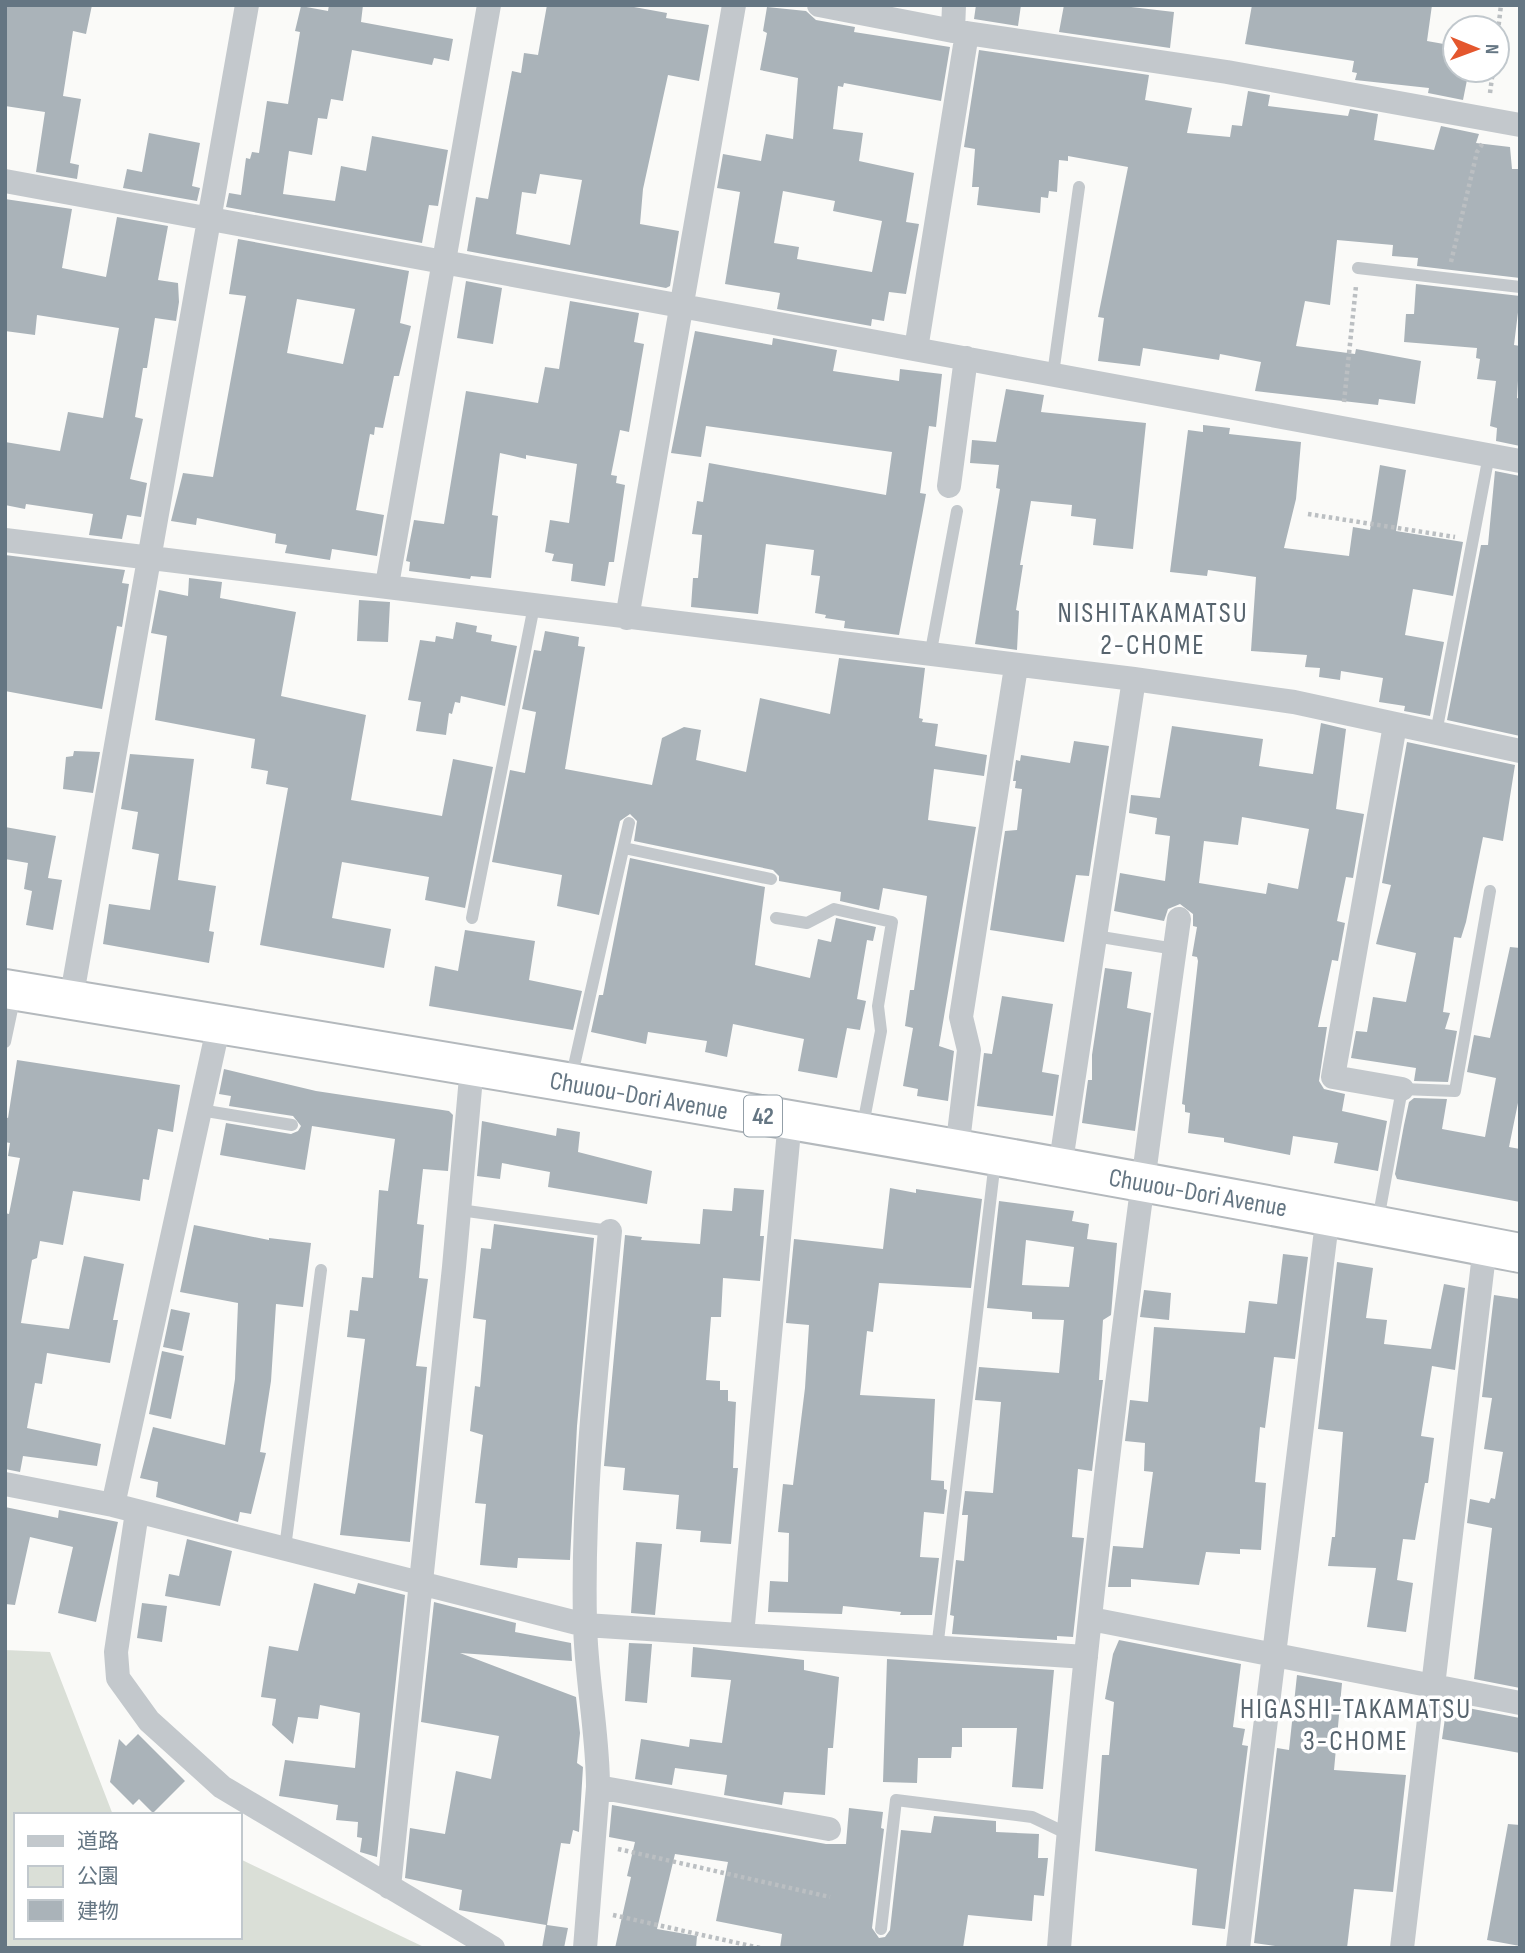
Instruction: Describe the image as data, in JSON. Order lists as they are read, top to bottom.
{
  "streets": {
    "highway": ["Chuuou-Dori Avenue", "42"]
  },
  "districts": ["NISHITAKAMATSU 2-CHOME", "HIGASHI-TAKAMATSU 3-CHOME"],
  "legend": ["道路", "公園", "建物"],
  "north": "right"
}
